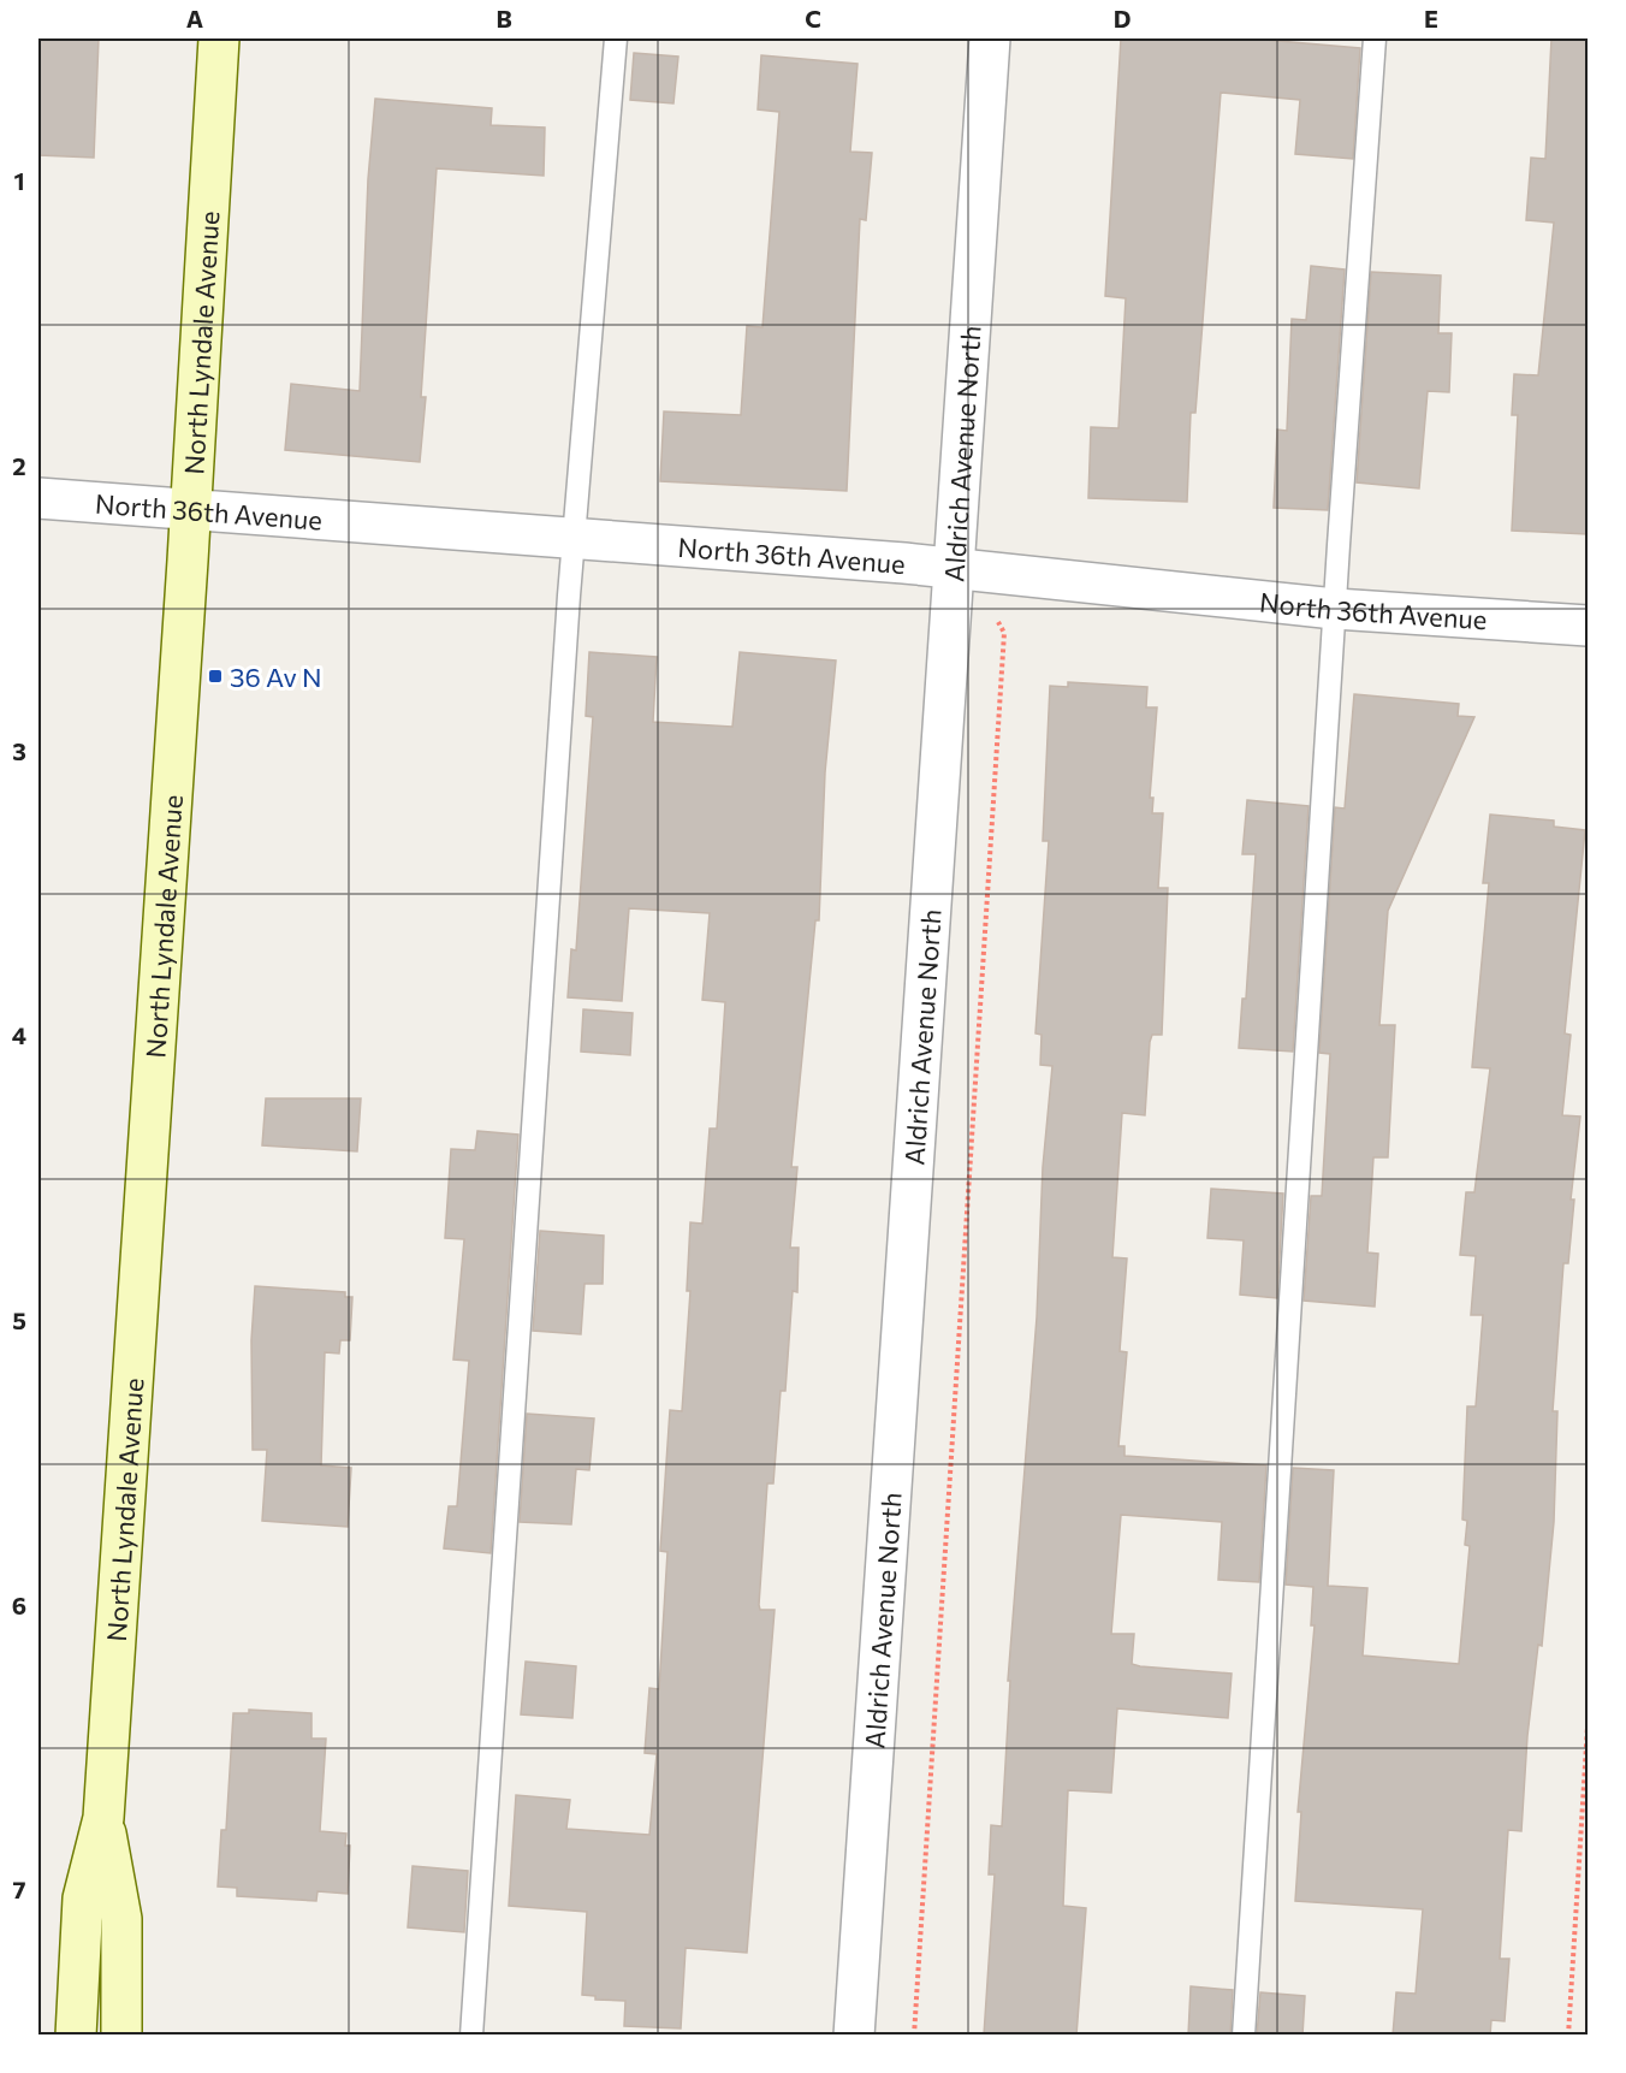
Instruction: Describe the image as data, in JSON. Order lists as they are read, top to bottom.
{
  "streets": {
    "street": ["North Lyndale Avenue", "Aldrich Avenue North", "North 36th Avenue"]
  },
  "crossings": [
    ["North Lyndale Avenue", "North 36th Avenue"],
    ["Aldrich Avenue North", "North 36th Avenue"]
  ],
  "places": {
    "transit": ["36 Av N"]
  },
  "grid": {
    "columns": [
      "A",
      "B",
      "C",
      "D",
      "E"
    ],
    "rows": [
      "1",
      "2",
      "3",
      "4",
      "5",
      "6",
      "7"
    ]
  }
}
